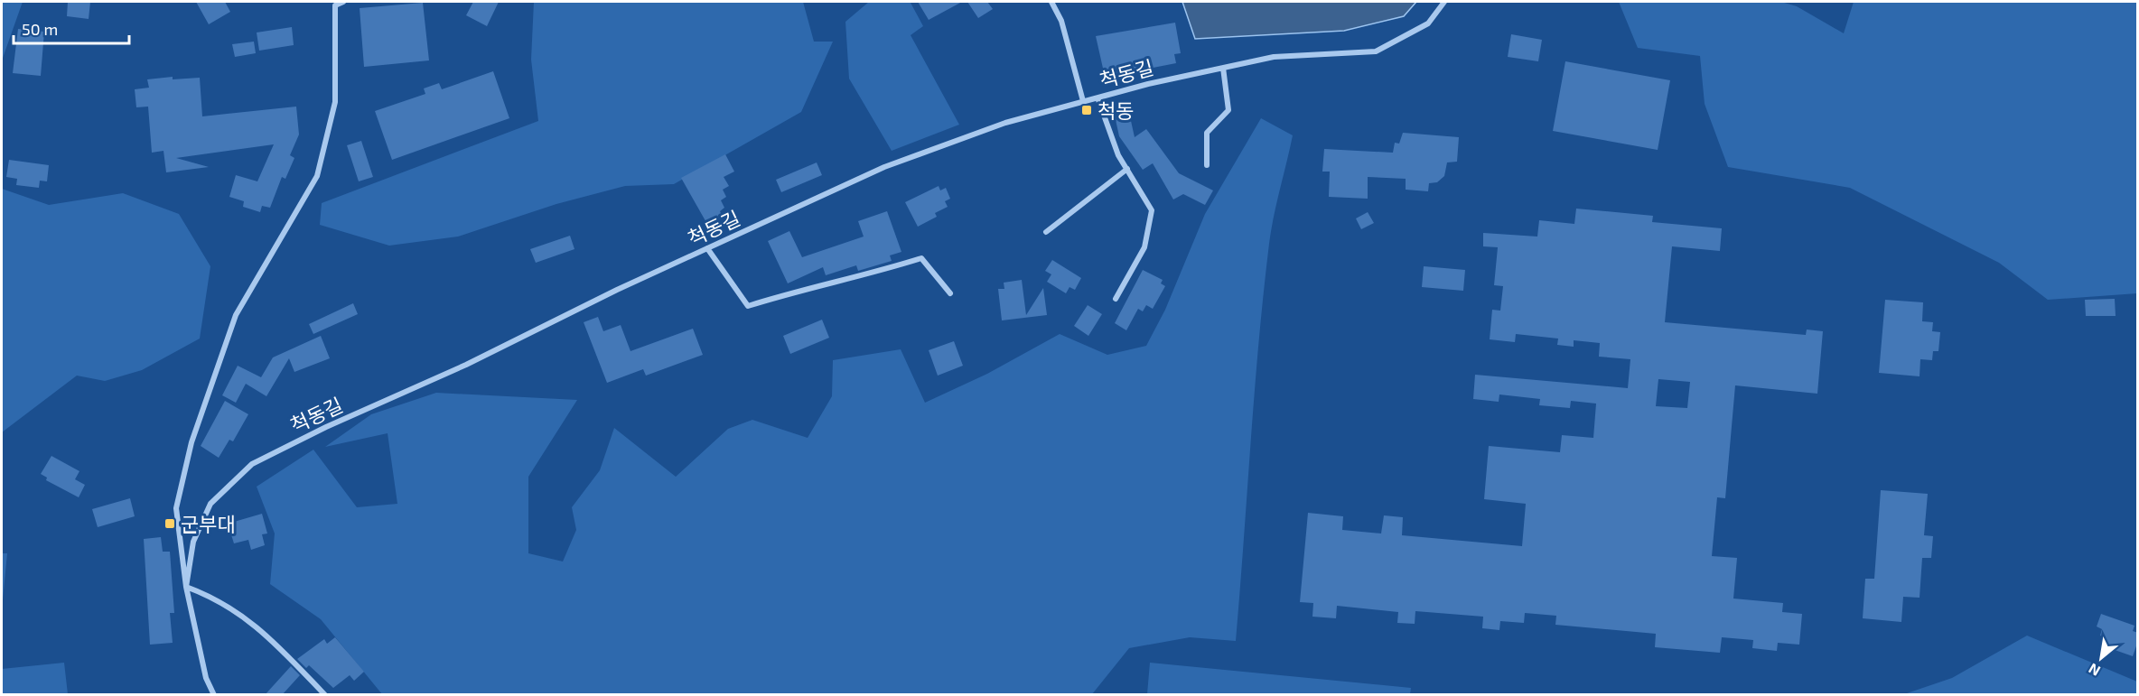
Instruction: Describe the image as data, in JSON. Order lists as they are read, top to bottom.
{
  "streets": {
    "street": ["척동길"]
  },
  "places": {
    "transit": ["척동", "군부대"]
  },
  "scale_bar": "50 m",
  "north": "bottom left"
}
